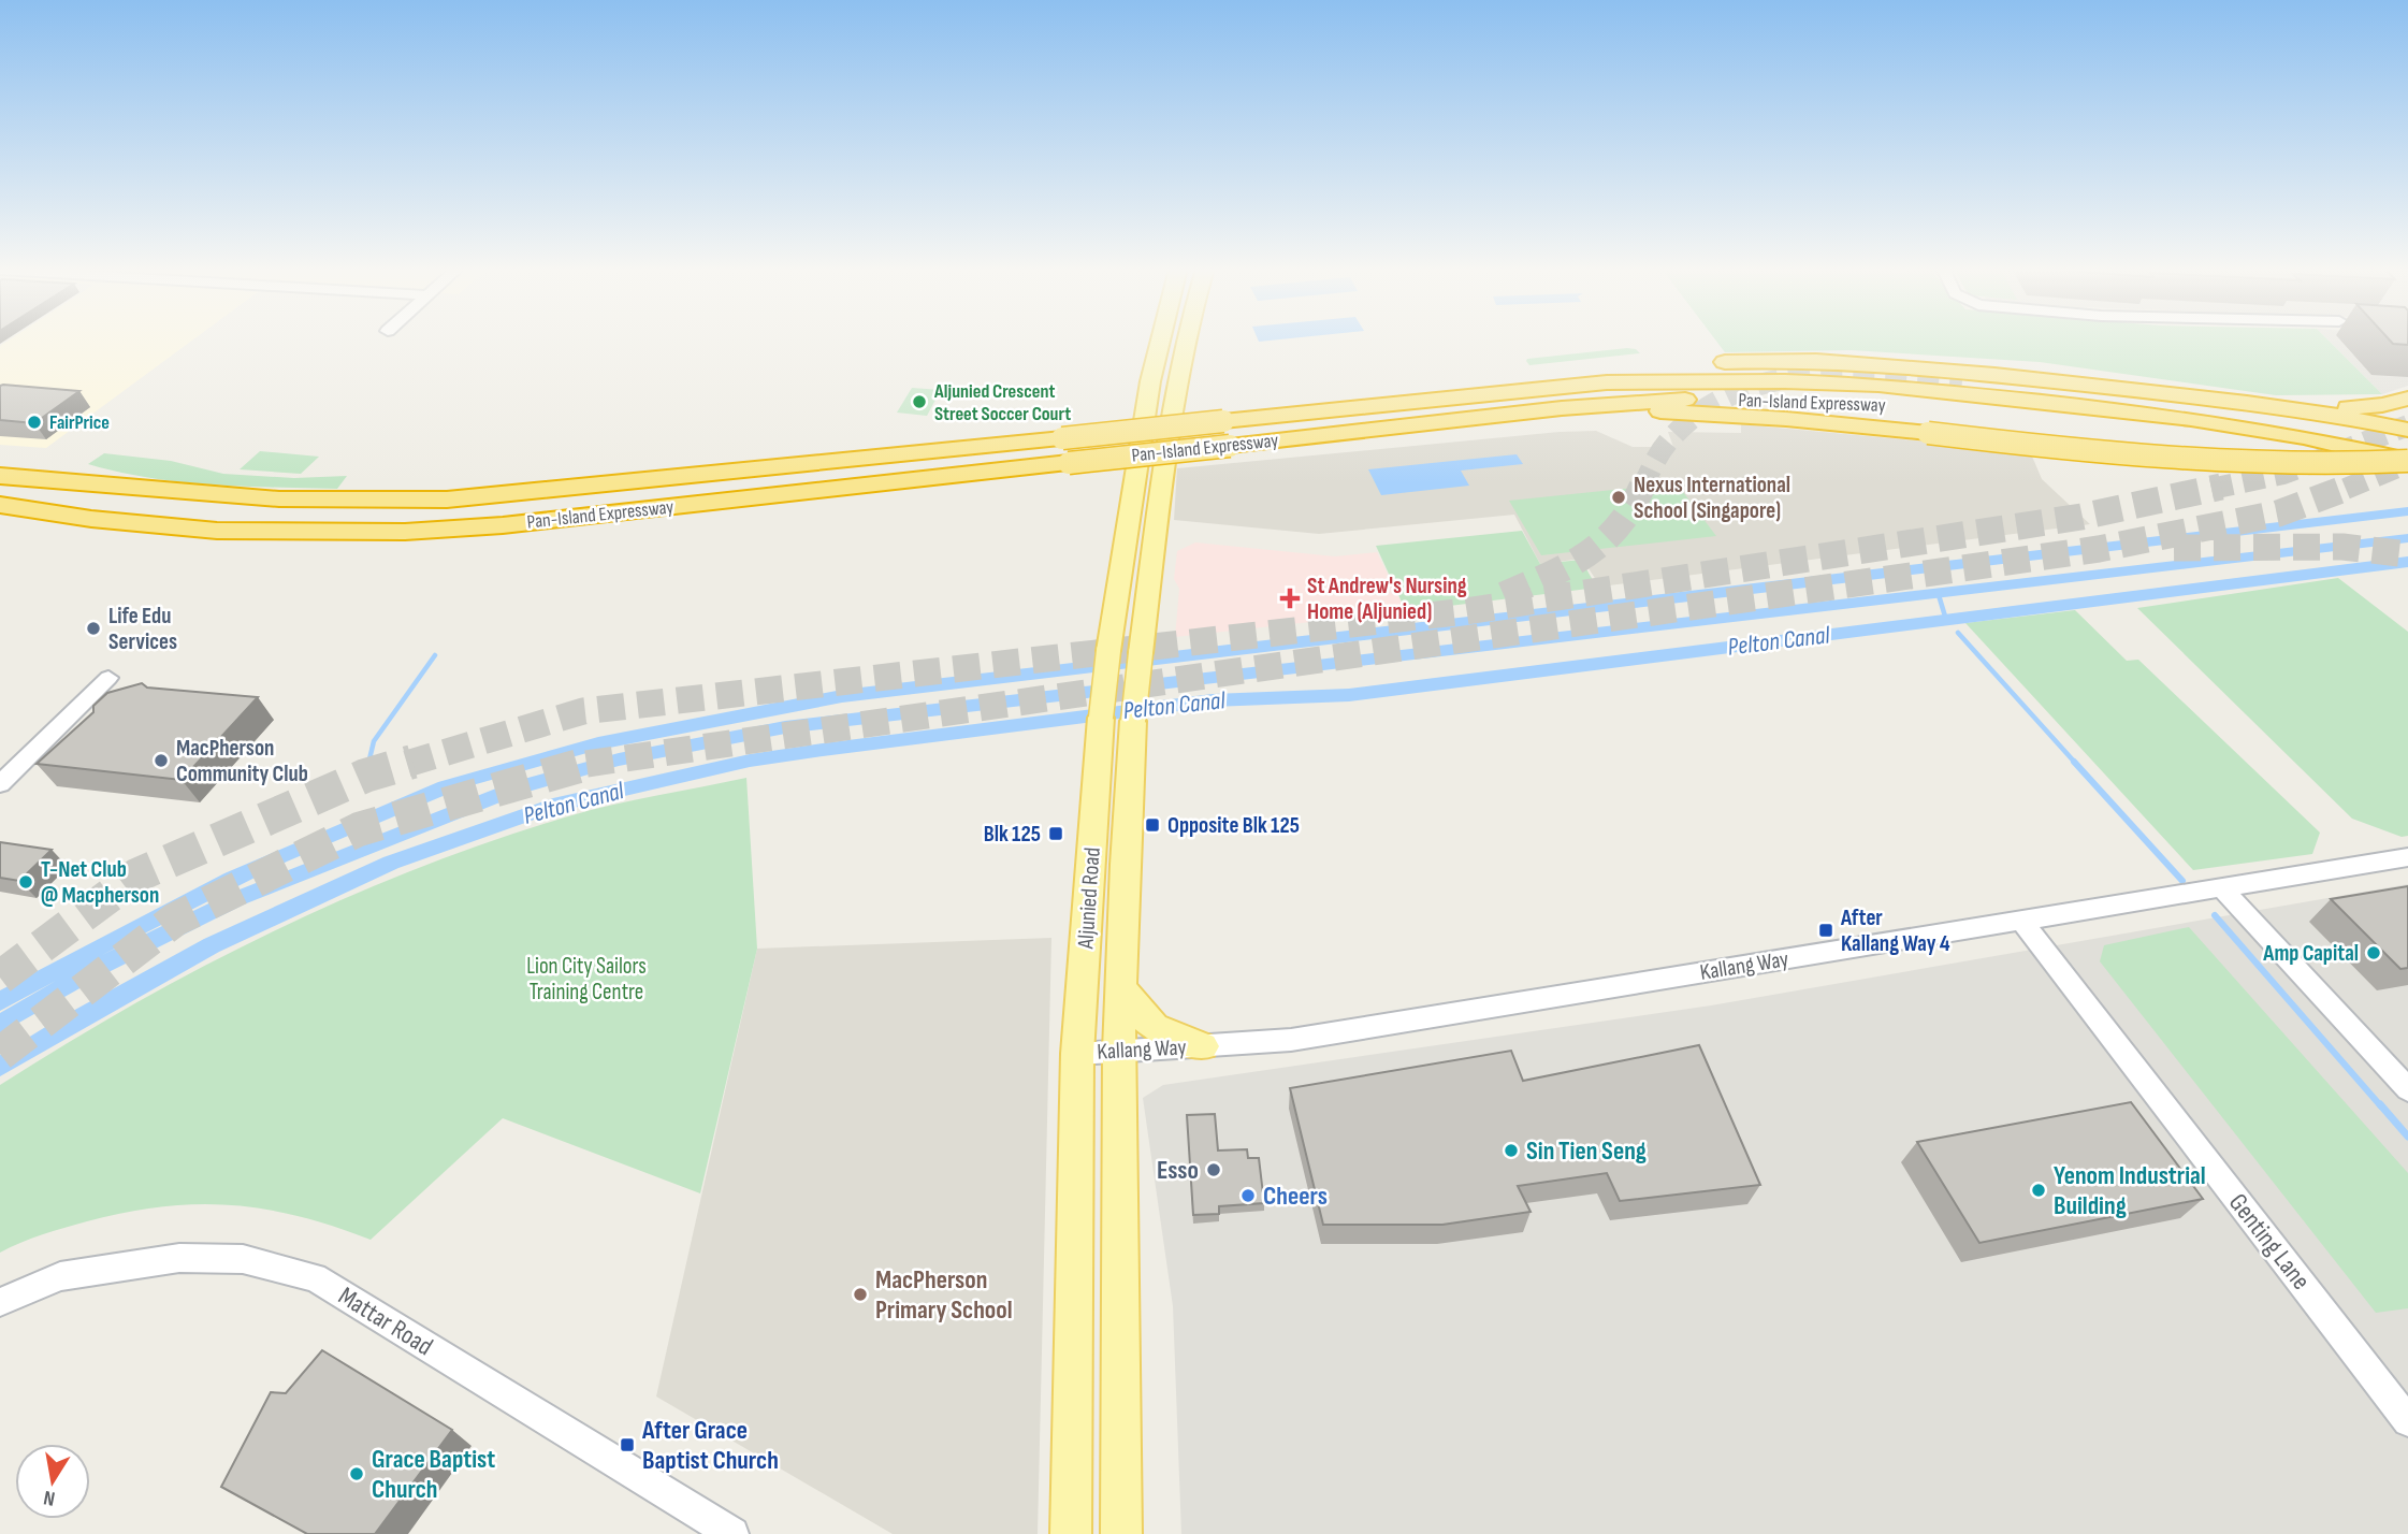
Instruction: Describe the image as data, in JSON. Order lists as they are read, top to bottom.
{
  "streets": {
    "highway": ["Pan-Island Expressway"],
    "main road": ["Aljunied Road"],
    "street": ["Kallang Way", "Genting Lane", "Mattar Road"]
  },
  "crossings": [
    ["Aljunied Road", "Kallang Way"],
    ["Kallang Way", "Genting Lane"]
  ],
  "water": ["Pelton Canal"],
  "parks": ["Lion City Sailors Training Centre"],
  "places": {
    "other": [
      "Aljunied Crescent Street Soccer Court",
      "FairPrice",
      "Nexus International School (Singapore)",
      "Life Edu Services",
      "MacPherson Community Club",
      "T-Net Club @ Macpherson",
      "Amp Capital",
      "Sin Tien Seng",
      "Esso",
      "Yenom Industrial Building",
      "Cheers",
      "MacPherson Primary School",
      "Grace Baptist Church"
    ],
    "health": ["St Andrew's Nursing Home (Aljunied)"],
    "transit": [
      "Opposite Blk 125",
      "Blk 125",
      "After Kallang Way 4",
      "After Grace Baptist Church"
    ]
  },
  "north": "bottom"
}
